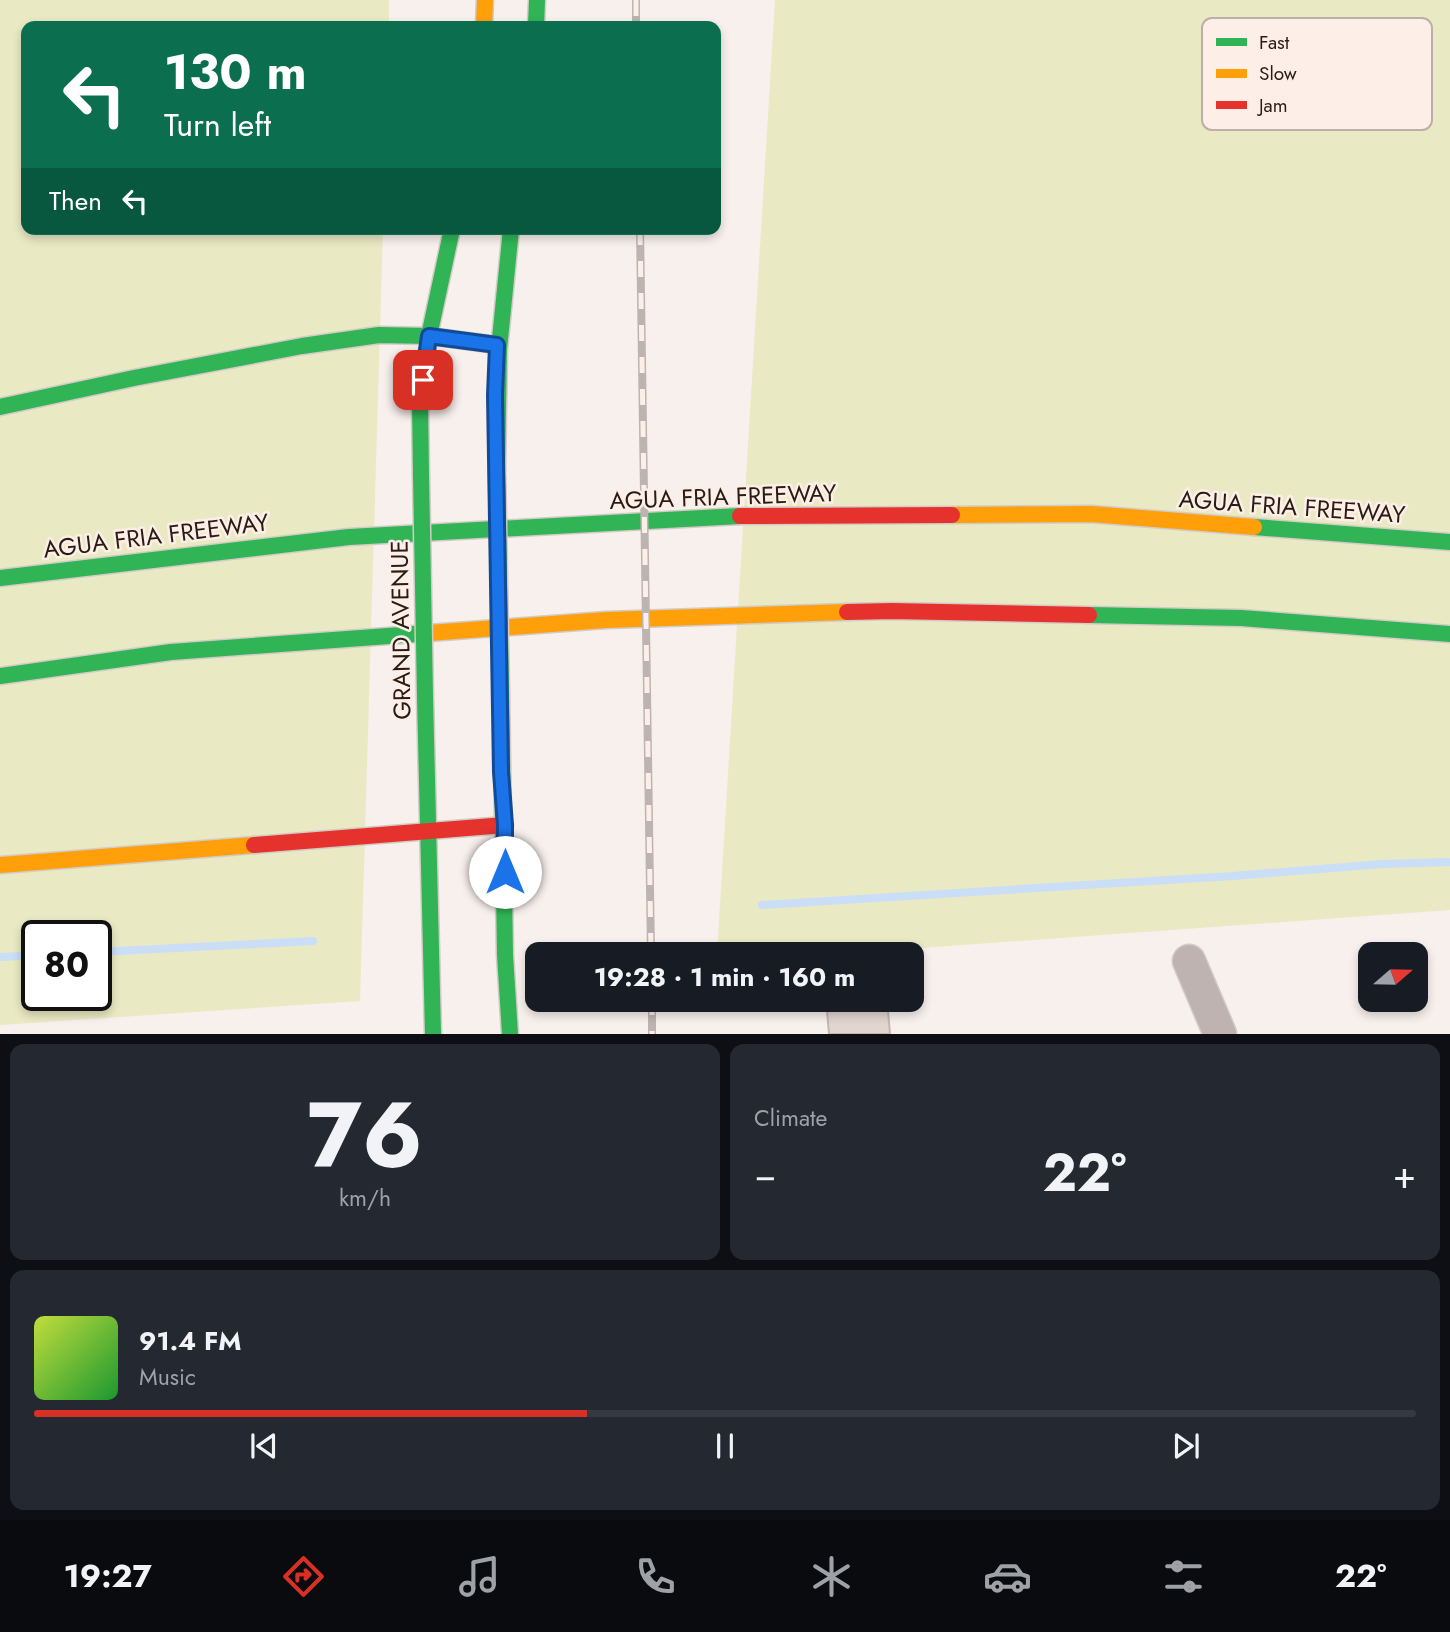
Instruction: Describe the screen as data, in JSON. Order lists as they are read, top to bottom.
{
  "streets": {
    "highway": ["AGUA FRIA FREEWAY", "GRAND AVENUE"]
  },
  "legend": ["Fast", "Slow", "Jam"],
  "north": "right",
  "page": {
    "turn": ["130 m", "Turn left"],
    "then": "Then",
    "limit": "80",
    "trip": "19:28 · 1 min · 160 m",
    "tile": [
      ["76", "km/h"],
      "Climate"
    ],
    "heat": ["−", "22°", "+"],
    "song": ["91.4 FM", "Music"],
    "tabs": ["19:27", "22°"]
  }
}
